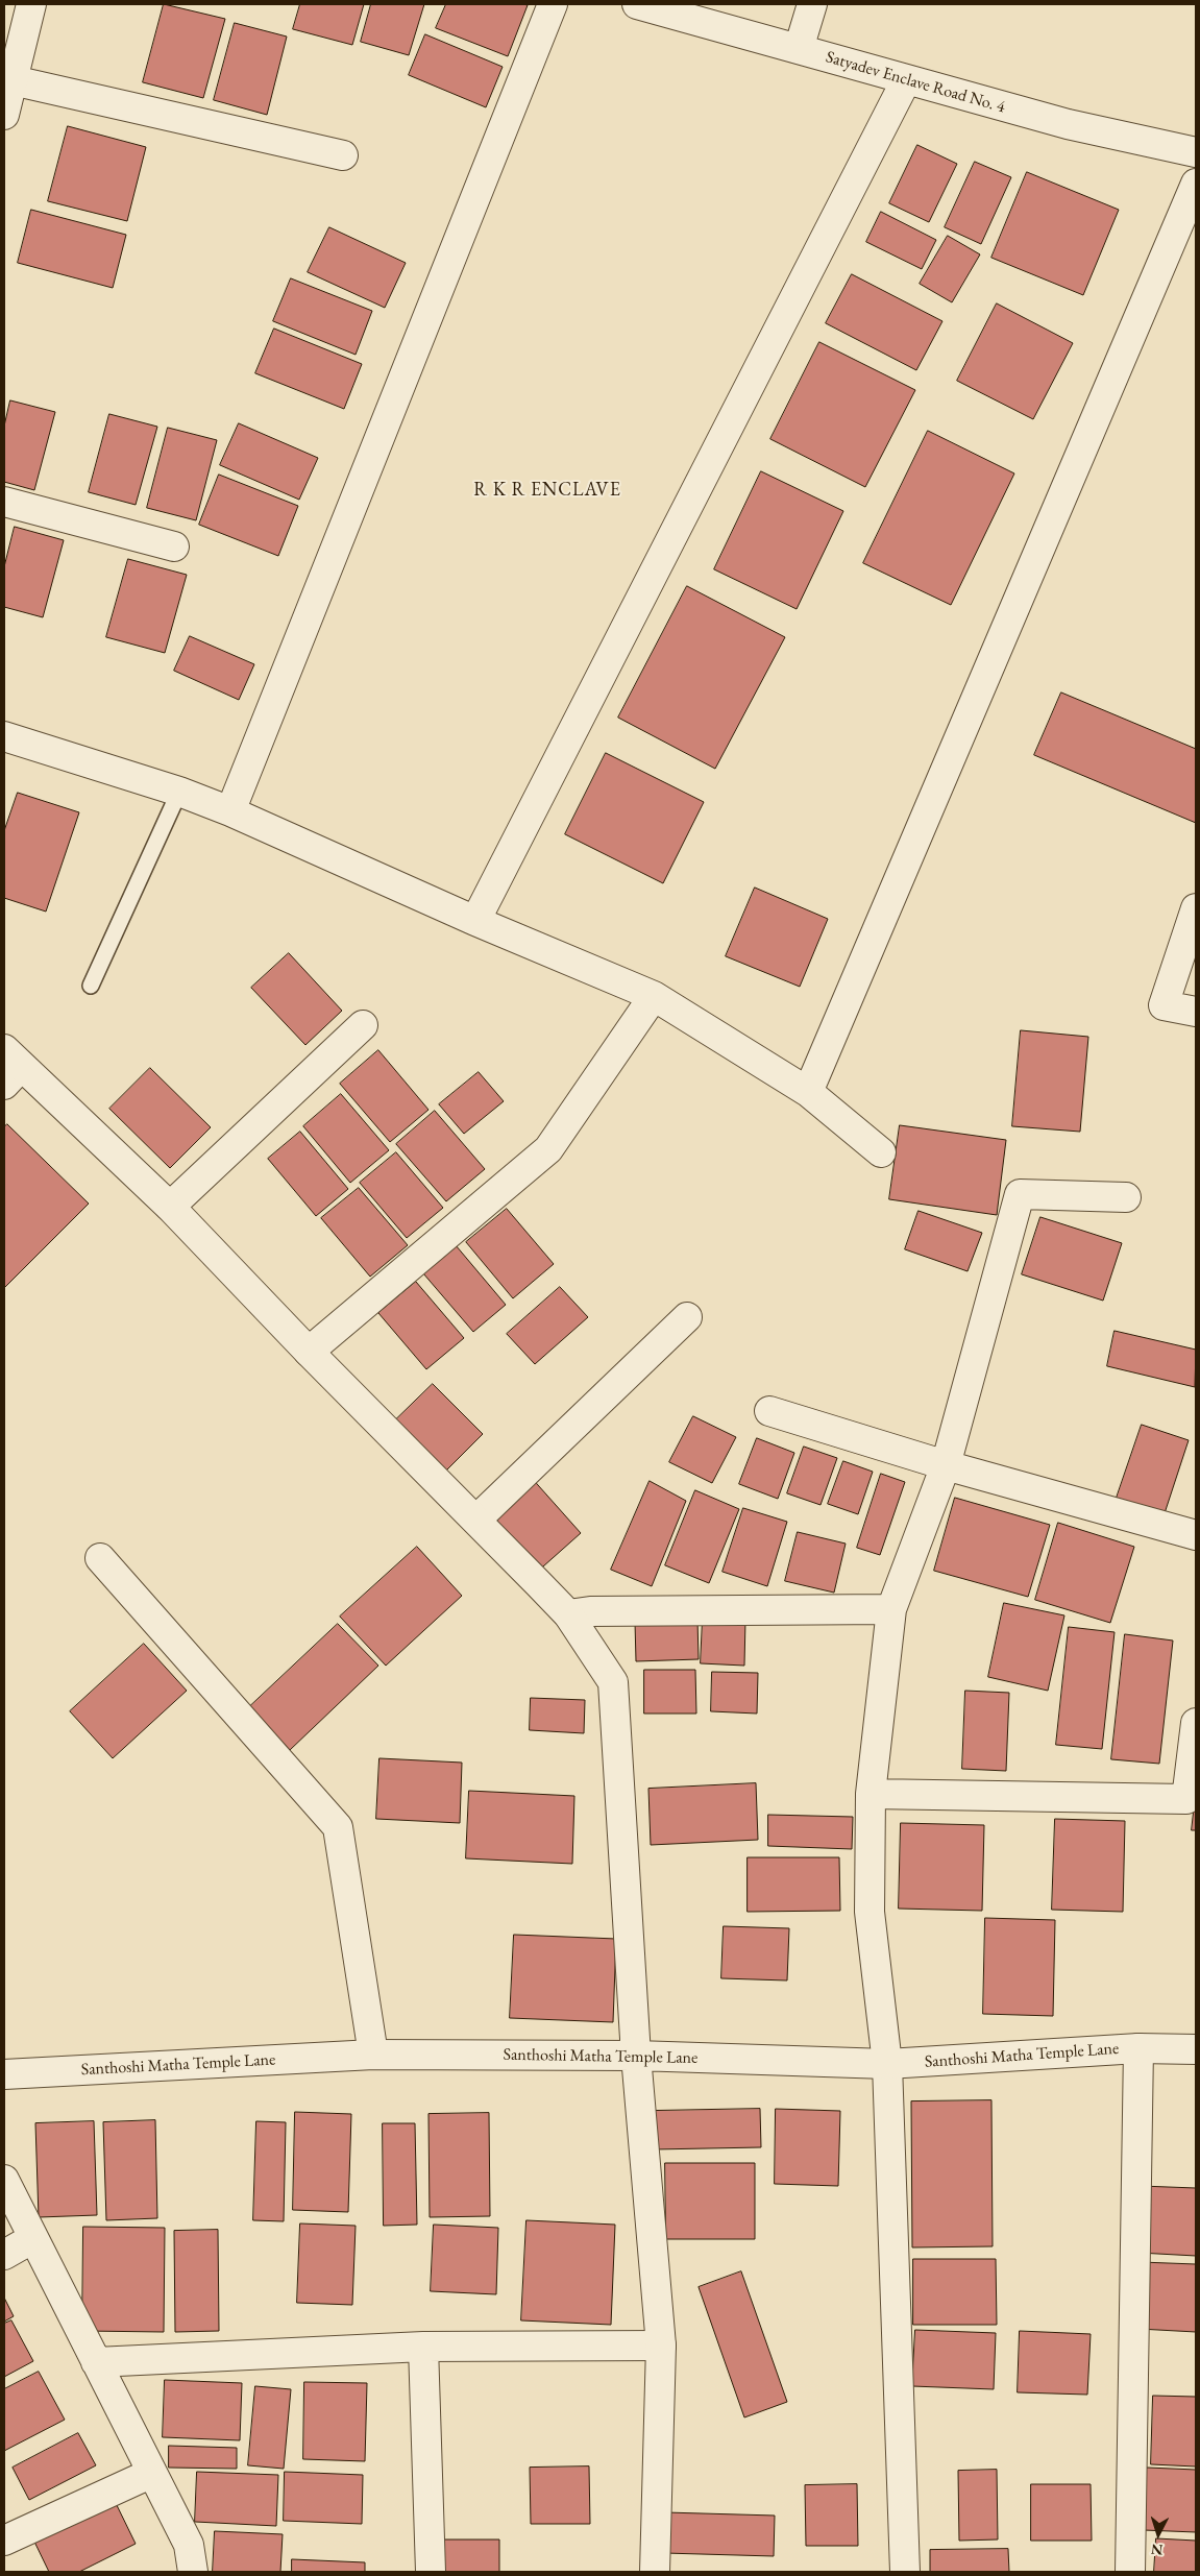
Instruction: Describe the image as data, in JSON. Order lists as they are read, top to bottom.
{
  "streets": {
    "street": ["Satyadev Enclave Road No. 4", "Santhoshi Matha Temple Lane"]
  },
  "districts": ["R K R ENCLAVE"],
  "north": "bottom"
}
